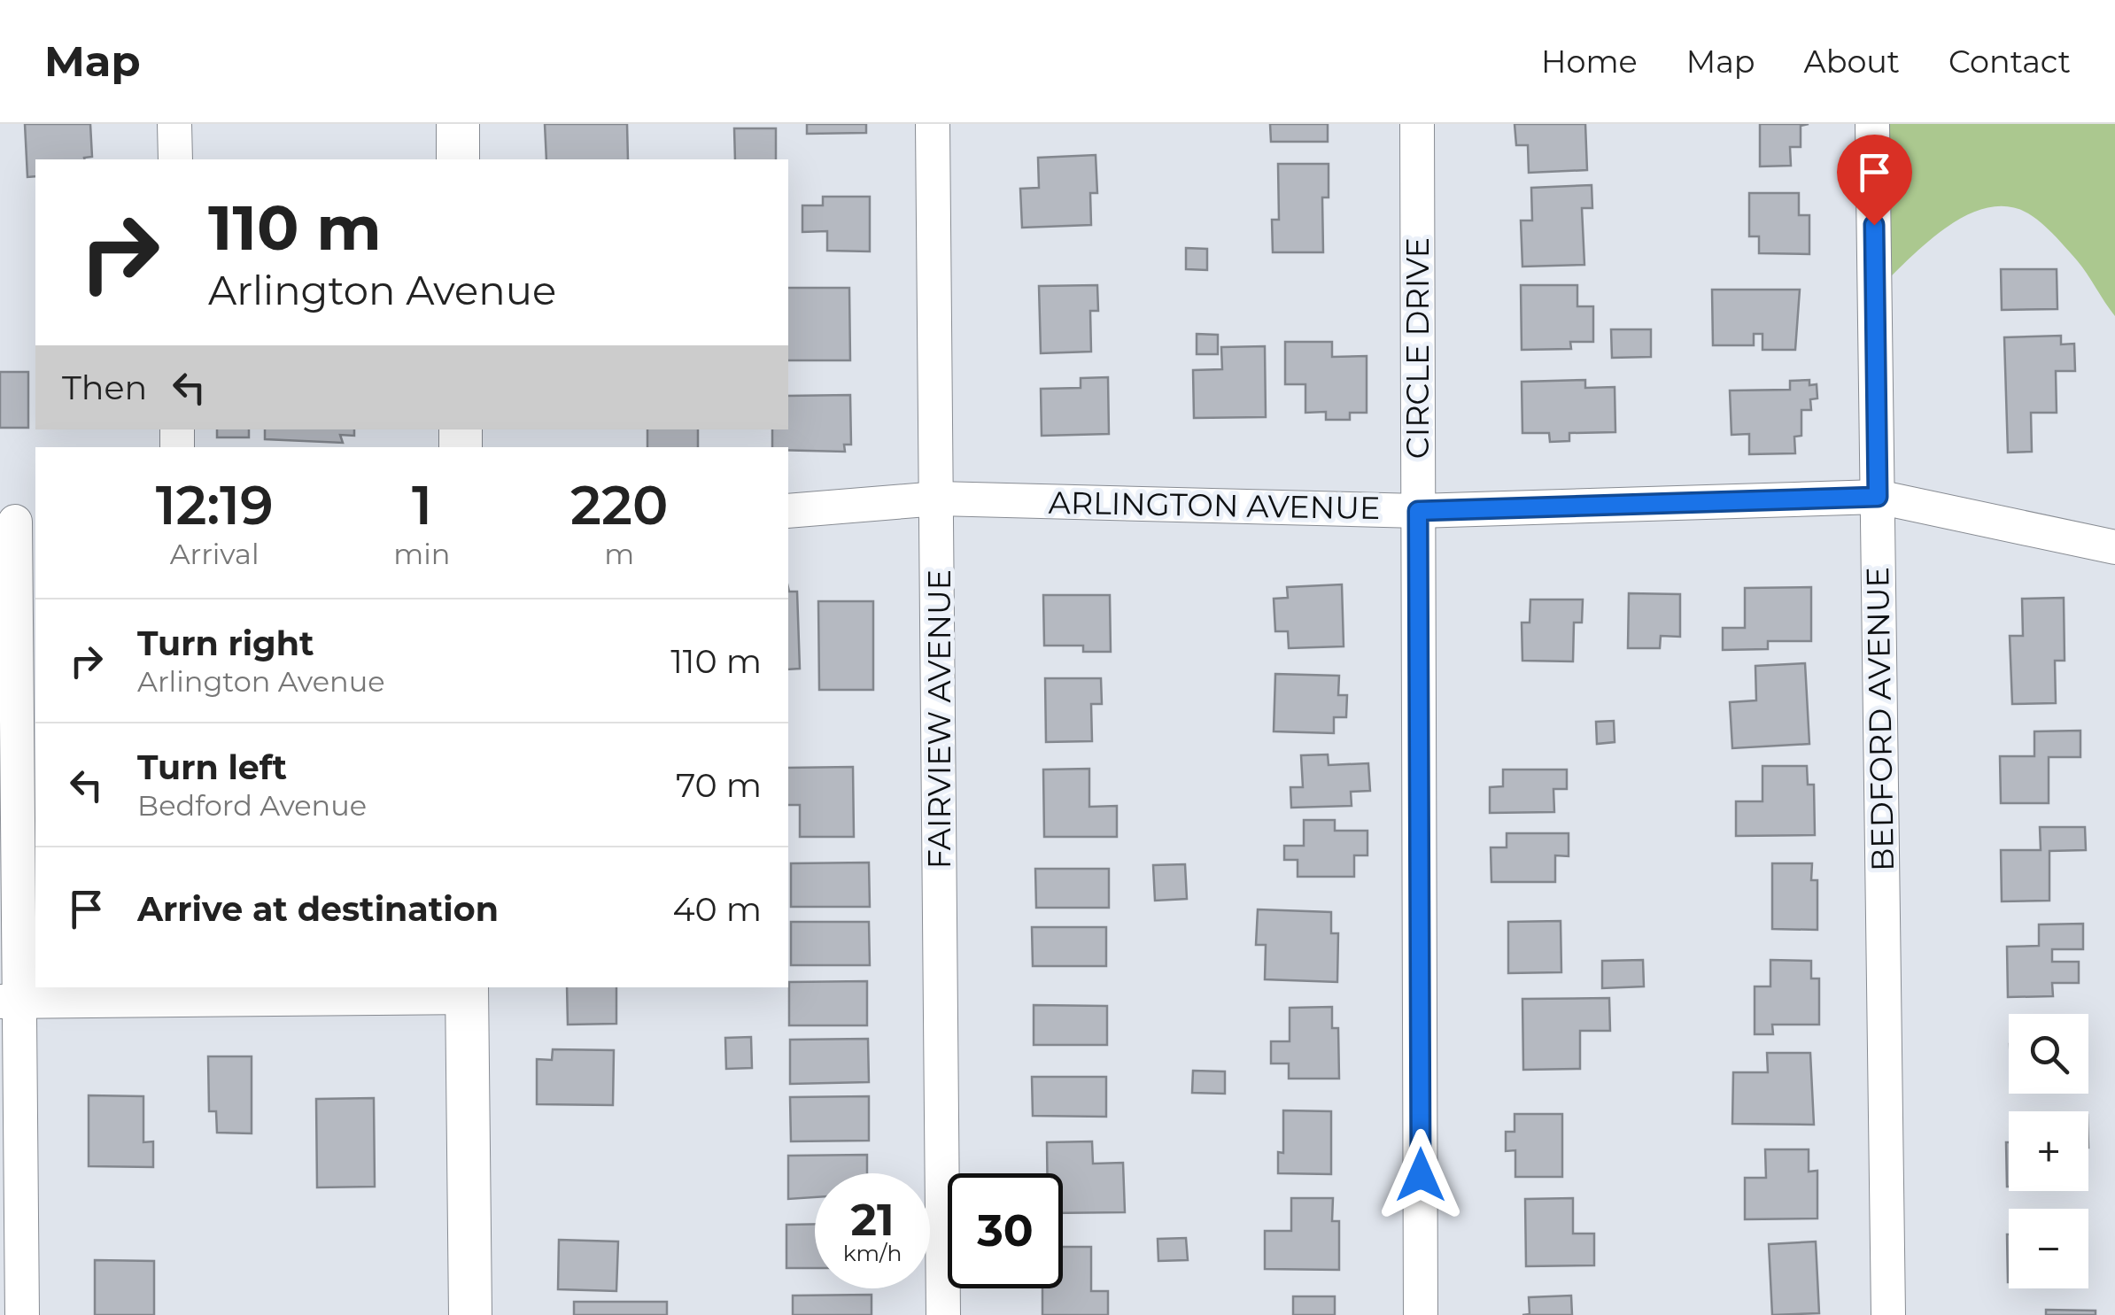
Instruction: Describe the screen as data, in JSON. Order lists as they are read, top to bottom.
{
  "streets": {
    "street": [
      "CIRCLE DRIVE",
      "ARLINGTON AVENUE",
      "FAIRVIEW AVENUE",
      "BEDFORD AVENUE"
    ]
  },
  "crossings": [
    ["CIRCLE DRIVE", "ARLINGTON AVENUE"],
    ["ARLINGTON AVENUE", "FAIRVIEW AVENUE"],
    ["ARLINGTON AVENUE", "BEDFORD AVENUE"]
  ],
  "page": {
    "header": "Map",
    "nav": [
      "Home",
      "Map",
      "About",
      "Contact"
    ],
    "turn": ["110 m", "Arlington Avenue"],
    "then": "Then",
    "eta": [
      "12:19",
      "Arrival",
      "1",
      "min",
      "220",
      "m"
    ],
    "list": [
      {
        "name": "Turn right",
        "note": "Arlington Avenue",
        "value": "110 m"
      },
      {
        "name": "Turn left",
        "note": "Bedford Avenue",
        "value": "70 m"
      },
      {
        "name": "Arrive at destination",
        "value": "40 m"
      }
    ],
    "map_buttons": ["+", "−"],
    "speed": "21 km/h",
    "limit": "30"
  }
}
